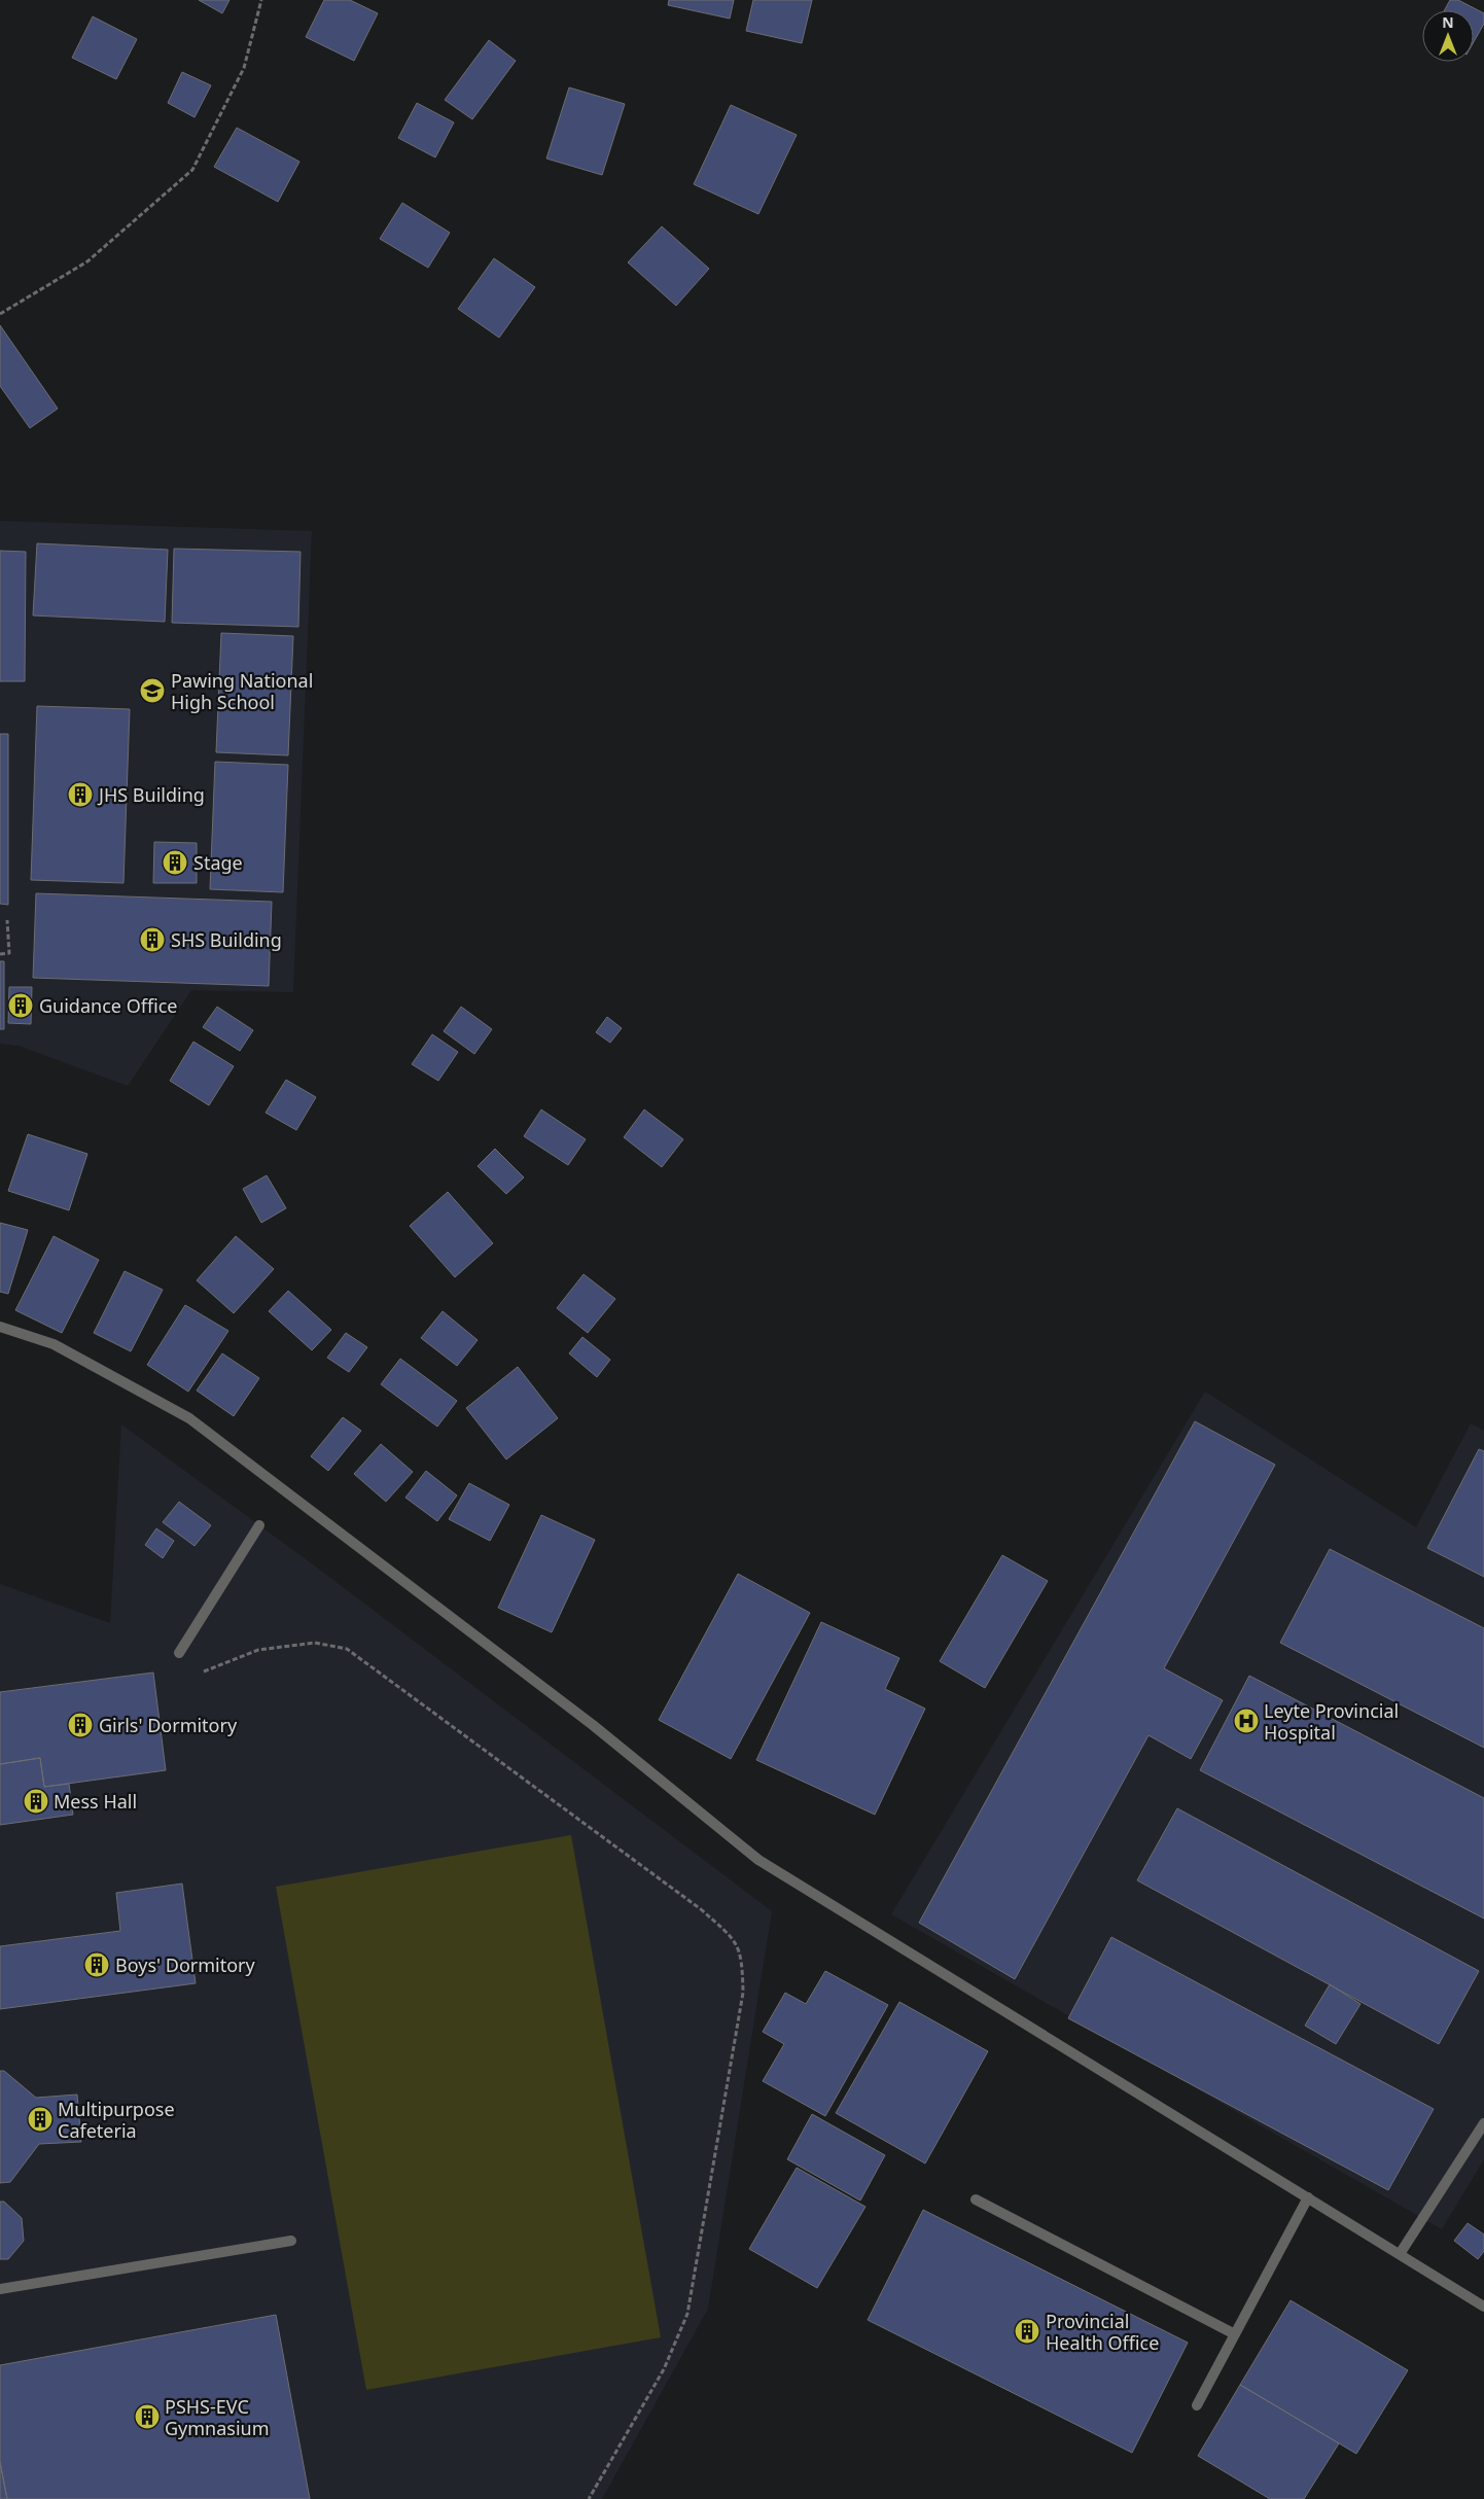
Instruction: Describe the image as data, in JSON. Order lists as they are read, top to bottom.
{
  "places": {
    "school or university": ["Pawing National High School"],
    "building": [
      "JHS Building",
      "Stage",
      "SHS Building",
      "Guidance Office",
      "Girls' Dormitory",
      "Mess Hall",
      "Boys' Dormitory",
      "Multipurpose Cafeteria",
      "Provincial Health Office",
      "PSHS-EVC Gymnasium"
    ],
    "hospital": ["Leyte Provincial Hospital"]
  },
  "north": "top"
}
